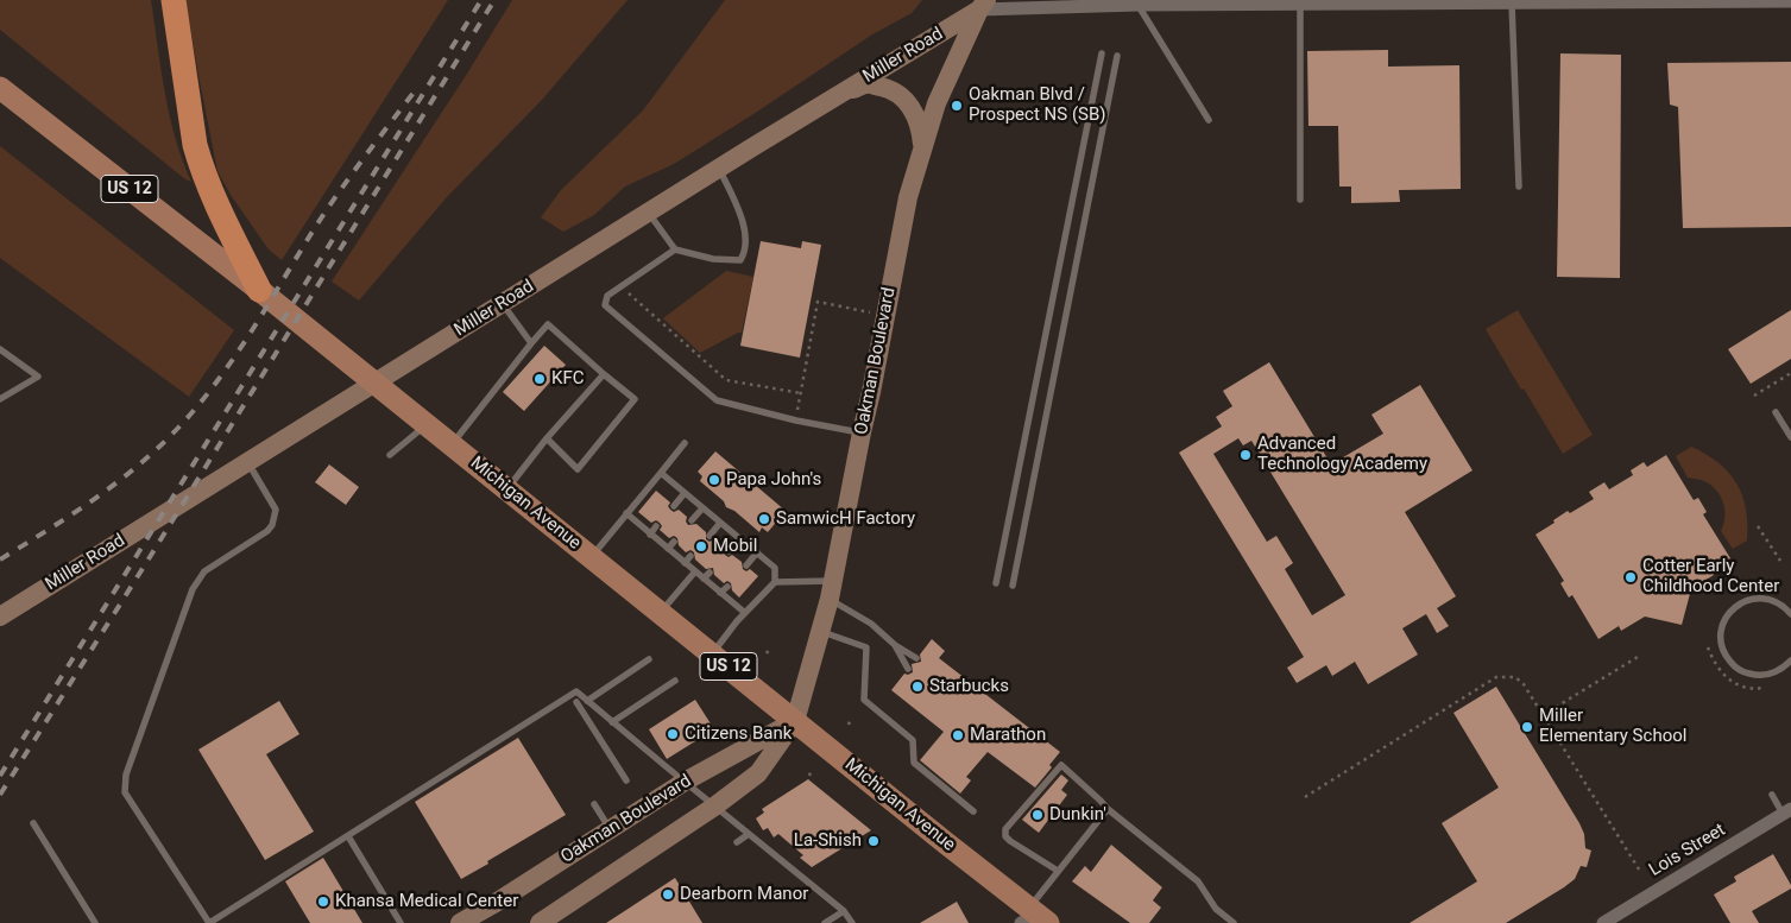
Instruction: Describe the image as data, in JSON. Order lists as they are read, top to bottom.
{
  "streets": {
    "main road": [
      "Miller Road",
      "US 12",
      "Oakman Boulevard",
      "Michigan Avenue"
    ],
    "street": ["Lois Street"]
  },
  "crossings": [
    ["Miller Road", "Oakman Boulevard"],
    ["Miller Road", "Michigan Avenue"],
    ["Oakman Boulevard", "Michigan Avenue"]
  ],
  "places": [
    "Oakman Blvd / Prospect NS (SB)",
    "KFC",
    "Advanced Technology Academy",
    "Papa John's",
    "SamwicH Factory",
    "Mobil",
    "Cotter Early Childhood Center",
    "Starbucks",
    "Miller Elementary School",
    "Citizens Bank",
    "Marathon",
    "Dunkin'",
    "La-Shish",
    "Dearborn Manor",
    "Khansa Medical Center"
  ]
}
